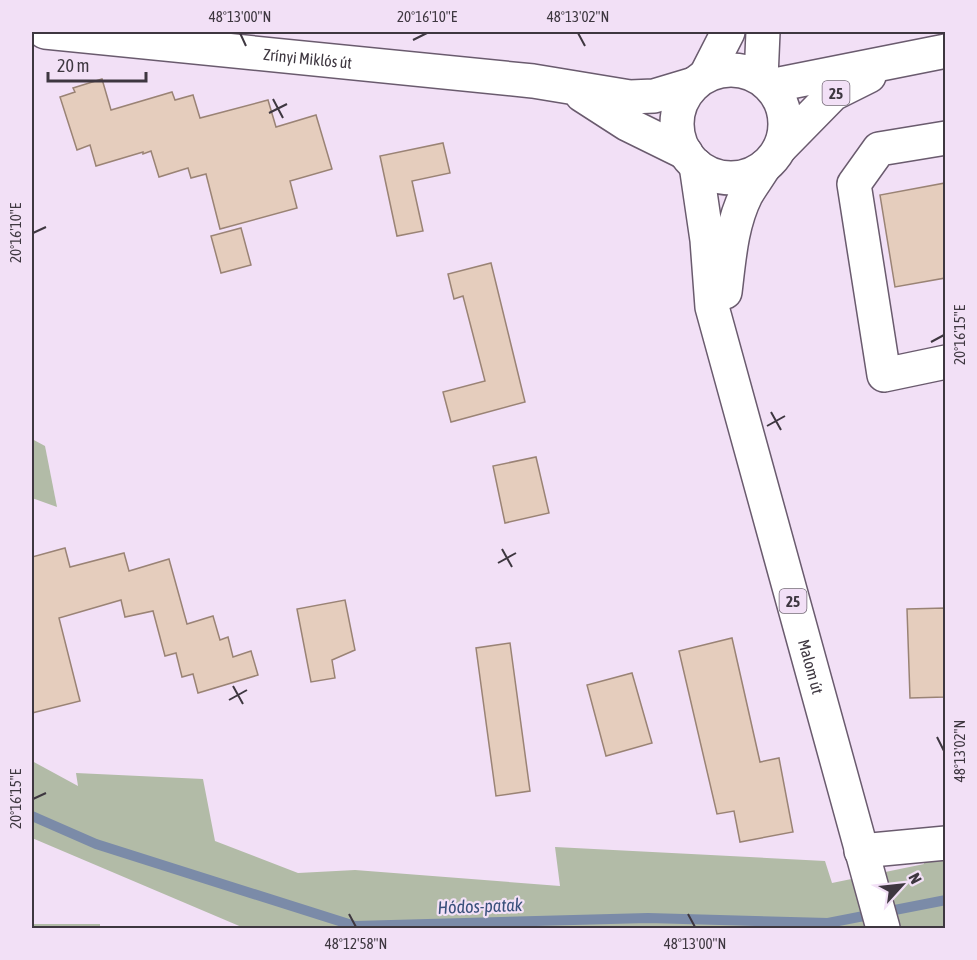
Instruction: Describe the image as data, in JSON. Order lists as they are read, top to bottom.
{
  "streets": {
    "main road": ["Zrínyi Miklós út", "25", "Malom út"]
  },
  "crossings": [
    ["Zrínyi Miklós út", "25"],
    ["Zrínyi Miklós út", "Malom út"],
    ["25", "Malom út"]
  ],
  "water": ["Hódos-patak"],
  "scale_bar": "20 m",
  "north": "top right",
  "coordinates": [
    "48°13'00\"N",
    "20°16'10\"E",
    "48°13'02\"N",
    "20°16'15\"E",
    "48°12'58\"N"
  ]
}
